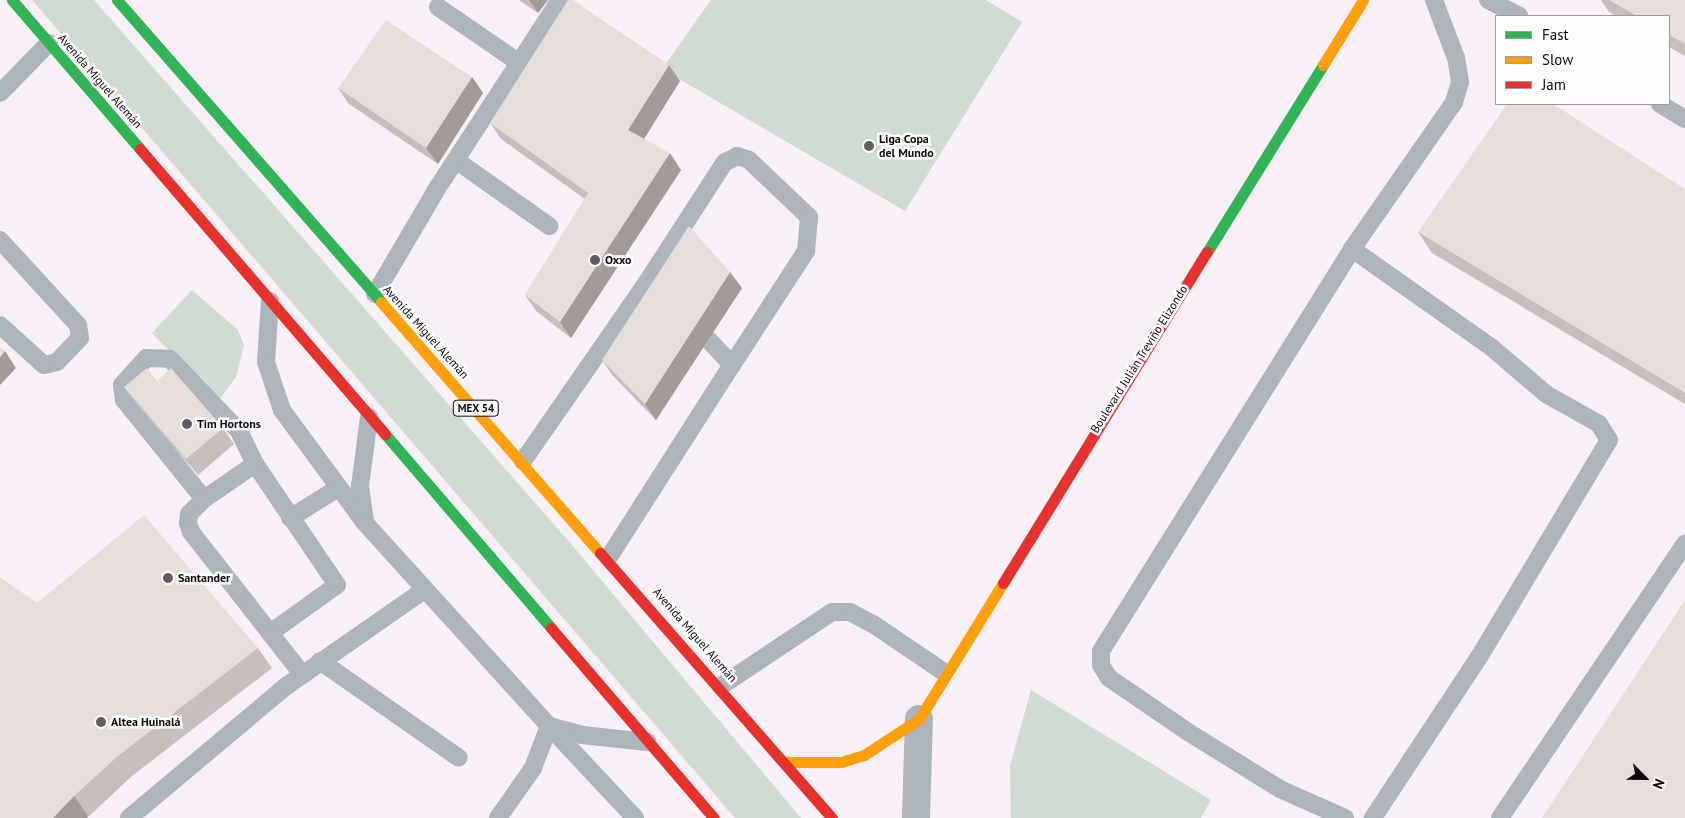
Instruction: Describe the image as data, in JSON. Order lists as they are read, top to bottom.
{
  "streets": {
    "main road": ["Avenida Miguel Alemán", "Boulevard Julián Treviño Elizondo", "MEX 54"]
  },
  "crossings": [
    ["Avenida Miguel Alemán", "Boulevard Julián Treviño Elizondo"]
  ],
  "places": [
    "Liga Copa del Mundo",
    "Oxxo",
    "Tim Hortons",
    "Santander",
    "Altea Huinalá"
  ],
  "legend": ["Fast", "Slow", "Jam"],
  "north": "bottom right"
}
